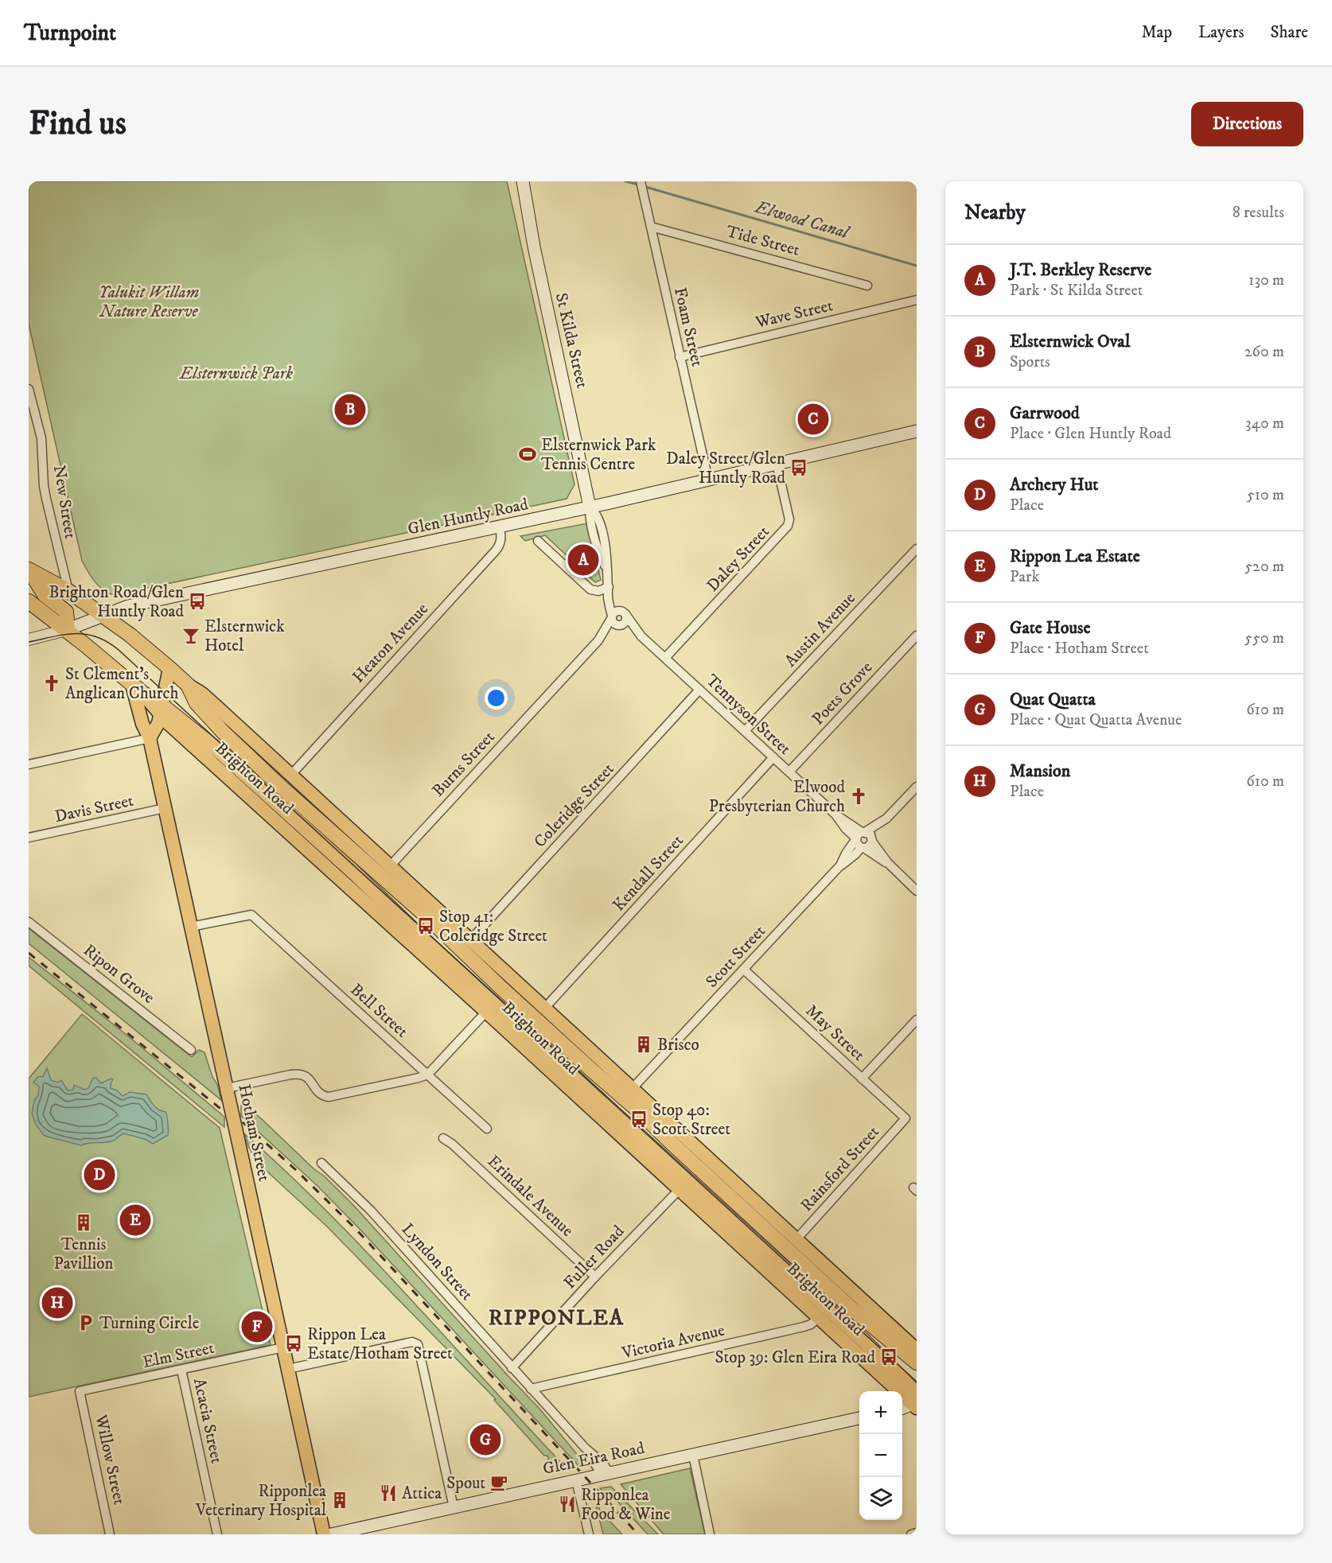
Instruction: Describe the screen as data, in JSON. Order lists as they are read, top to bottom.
{
  "streets": {
    "highway": ["Brighton Road"],
    "main road": [
      "St Kilda Street",
      "Glen Huntly Road",
      "Hotham Street",
      "Glen Eira Road"
    ],
    "street": [
      "Tide Street",
      "Wave Street",
      "Foam Street",
      "New Street",
      "Daley Street",
      "Austin Avenue",
      "Heaton Avenue",
      "Poets Grove",
      "Tennyson Street",
      "Burns Street",
      "Coleridge Street",
      "Davis Street",
      "Kendall Street",
      "Scott Street",
      "Ripon Grove",
      "Bell Street",
      "May Street",
      "Rainsford Street",
      "Erindale Avenue",
      "Fuller Road",
      "Lyndon Street",
      "Victoria Avenue",
      "Elm Street",
      "Acacia Street",
      "Willow Street"
    ]
  },
  "crossings": [
    ["Tide Street", "Foam Street"],
    ["Wave Street", "Foam Street"],
    ["Foam Street", "Glen Huntly Road"],
    ["St Kilda Street", "Glen Huntly Road"],
    ["St Kilda Street", "Tennyson Street"],
    ["New Street", "Brighton Road"],
    ["Glen Huntly Road", "Daley Street"],
    ["Glen Huntly Road", "Heaton Avenue"],
    ["Glen Huntly Road", "Brighton Road"],
    ["Daley Street", "Tennyson Street"],
    ["Austin Avenue", "Tennyson Street"],
    ["Heaton Avenue", "Brighton Road"],
    ["Poets Grove", "Tennyson Street"],
    ["Tennyson Street", "Burns Street"],
    ["Tennyson Street", "Coleridge Street"],
    ["Tennyson Street", "Kendall Street"],
    ["Tennyson Street", "Scott Street"],
    ["Burns Street", "Brighton Road"],
    ["Brighton Road", "Coleridge Street"],
    ["Brighton Road", "Kendall Street"],
    ["Brighton Road", "Scott Street"],
    ["Brighton Road", "Hotham Street"],
    ["Brighton Road", "Rainsford Street"],
    ["Brighton Road", "Fuller Road"],
    ["Brighton Road", "Victoria Avenue"],
    ["Davis Street", "Hotham Street"],
    ["Scott Street", "May Street"],
    ["Bell Street", "Hotham Street"],
    ["May Street", "Rainsford Street"],
    ["Hotham Street", "Elm Street"],
    ["Erindale Avenue", "Fuller Road"],
    ["Fuller Road", "Lyndon Street"],
    ["Lyndon Street", "Victoria Avenue"],
    ["Lyndon Street", "Glen Eira Road"],
    ["Elm Street", "Acacia Street"],
    ["Elm Street", "Willow Street"]
  ],
  "districts": ["RIPPONLEA"],
  "water": ["Elwood Canal"],
  "parks": ["Yalukit Willam Nature Reserve", "Elsternwick Park"],
  "places": {
    "sports": ["Elsternwick Park Tennis Centre"],
    "bus stop": [
      "Daley Street/Glen Huntly Road",
      "Brighton Road/Glen Huntly Road",
      "Stop 41: Coleridge Street",
      "Stop 40: Scott Street",
      "Rippon Lea Estate/Hotham Street",
      "Stop 39: Glen Eira Road"
    ],
    "bar": ["Elsternwick Hotel"],
    "church": ["St Clement's Anglican Church", "Elwood Presbyterian Church"],
    "building": ["Brisco", "Tennis Pavillion", "Ripponlea Veterinary Hospital"],
    "parking": ["Turning Circle"],
    "cafe": ["Spout"],
    "restaurant": ["Attica", "Ripponlea Food & Wine"]
  },
  "page": {
    "header": "Turnpoint",
    "nav": ["Map", "Layers", "Share"],
    "buttons": "Directions",
    "title": "Find us",
    "heading": ["Nearby", "8 results"],
    "list": [
      {
        "mark": "A",
        "name": "J.T. Berkley Reserve",
        "note": "Park · St Kilda Street",
        "value": "130 m"
      },
      {
        "mark": "B",
        "name": "Elsternwick Oval",
        "note": "Sports",
        "value": "260 m"
      },
      {
        "mark": "C",
        "name": "Garrwood",
        "note": "Place · Glen Huntly Road",
        "value": "340 m"
      },
      {
        "mark": "D",
        "name": "Archery Hut",
        "note": "Place",
        "value": "510 m"
      },
      {
        "mark": "E",
        "name": "Rippon Lea Estate",
        "note": "Park",
        "value": "520 m"
      },
      {
        "mark": "F",
        "name": "Gate House",
        "note": "Place · Hotham Street",
        "value": "550 m"
      },
      {
        "mark": "G",
        "name": "Quat Quatta",
        "note": "Place · Quat Quatta Avenue",
        "value": "610 m"
      },
      {
        "mark": "H",
        "name": "Mansion",
        "note": "Place",
        "value": "610 m"
      }
    ],
    "pins": [
      "B",
      "C",
      "A",
      "D",
      "E",
      "H",
      "F",
      "G"
    ],
    "map_buttons": ["+", "−"]
  }
}
